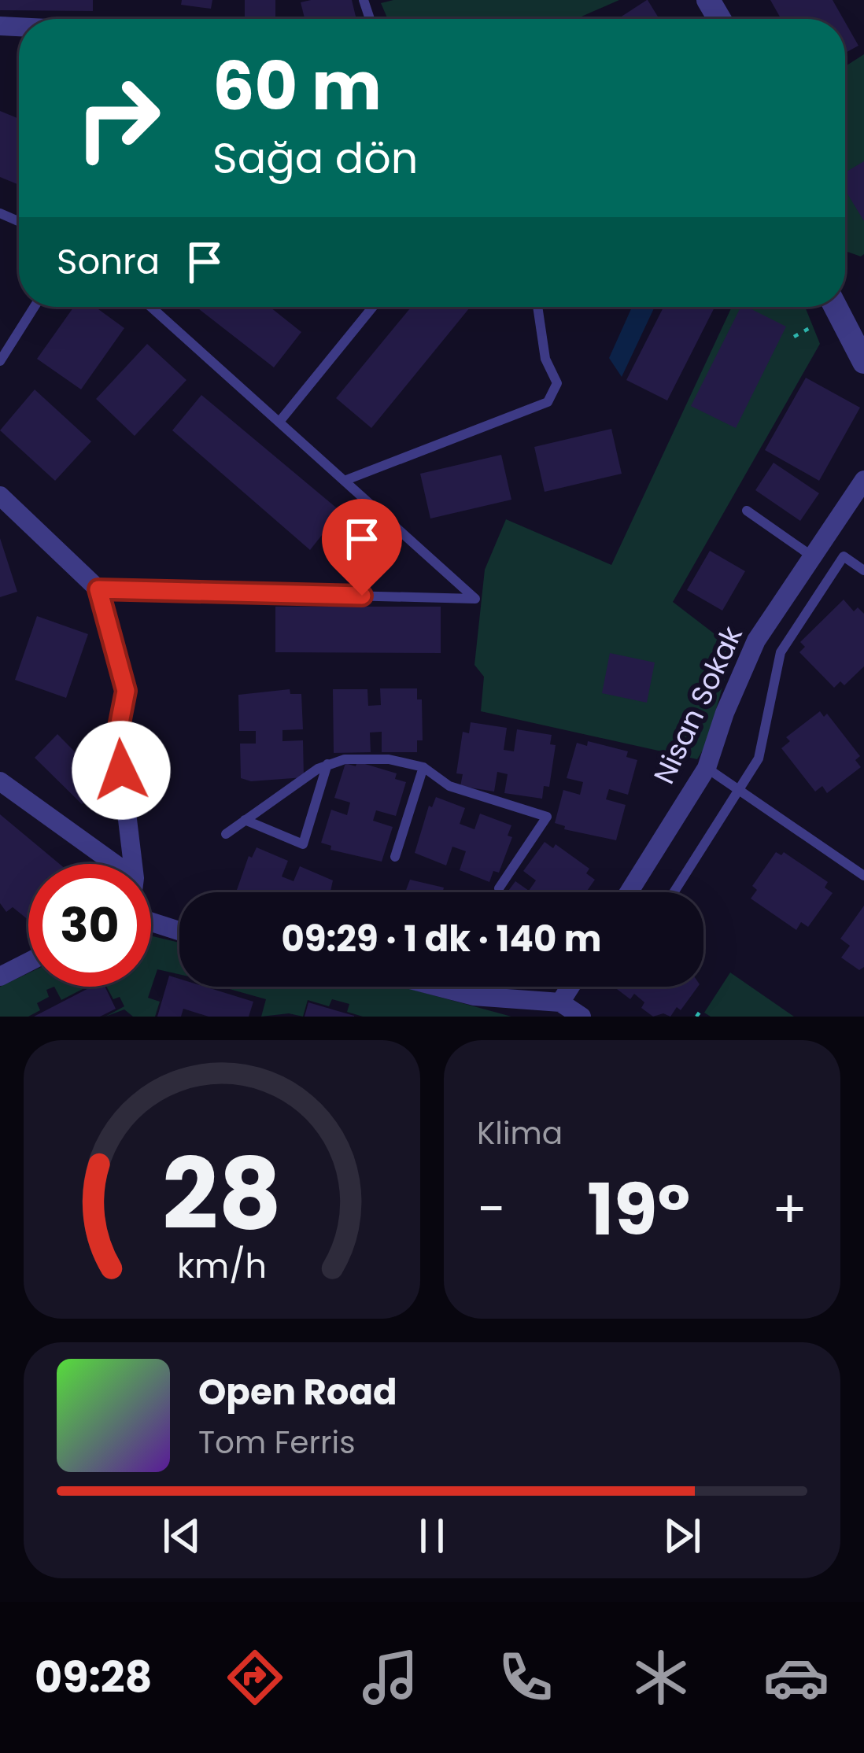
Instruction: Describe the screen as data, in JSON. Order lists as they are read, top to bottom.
{
  "streets": {
    "street": ["Nisan Sokak"]
  },
  "page": {
    "turn": ["60 m", "Sağa dön"],
    "then": "Sonra",
    "limit": "30",
    "trip": "09:29 · 1 dk · 140 m",
    "tile": "Klima",
    "heat": ["−", "19°", "+"],
    "song": ["Open Road", "Tom Ferris"],
    "tabs": "09:28",
    "gauge": ["28", "km/h"]
  }
}
